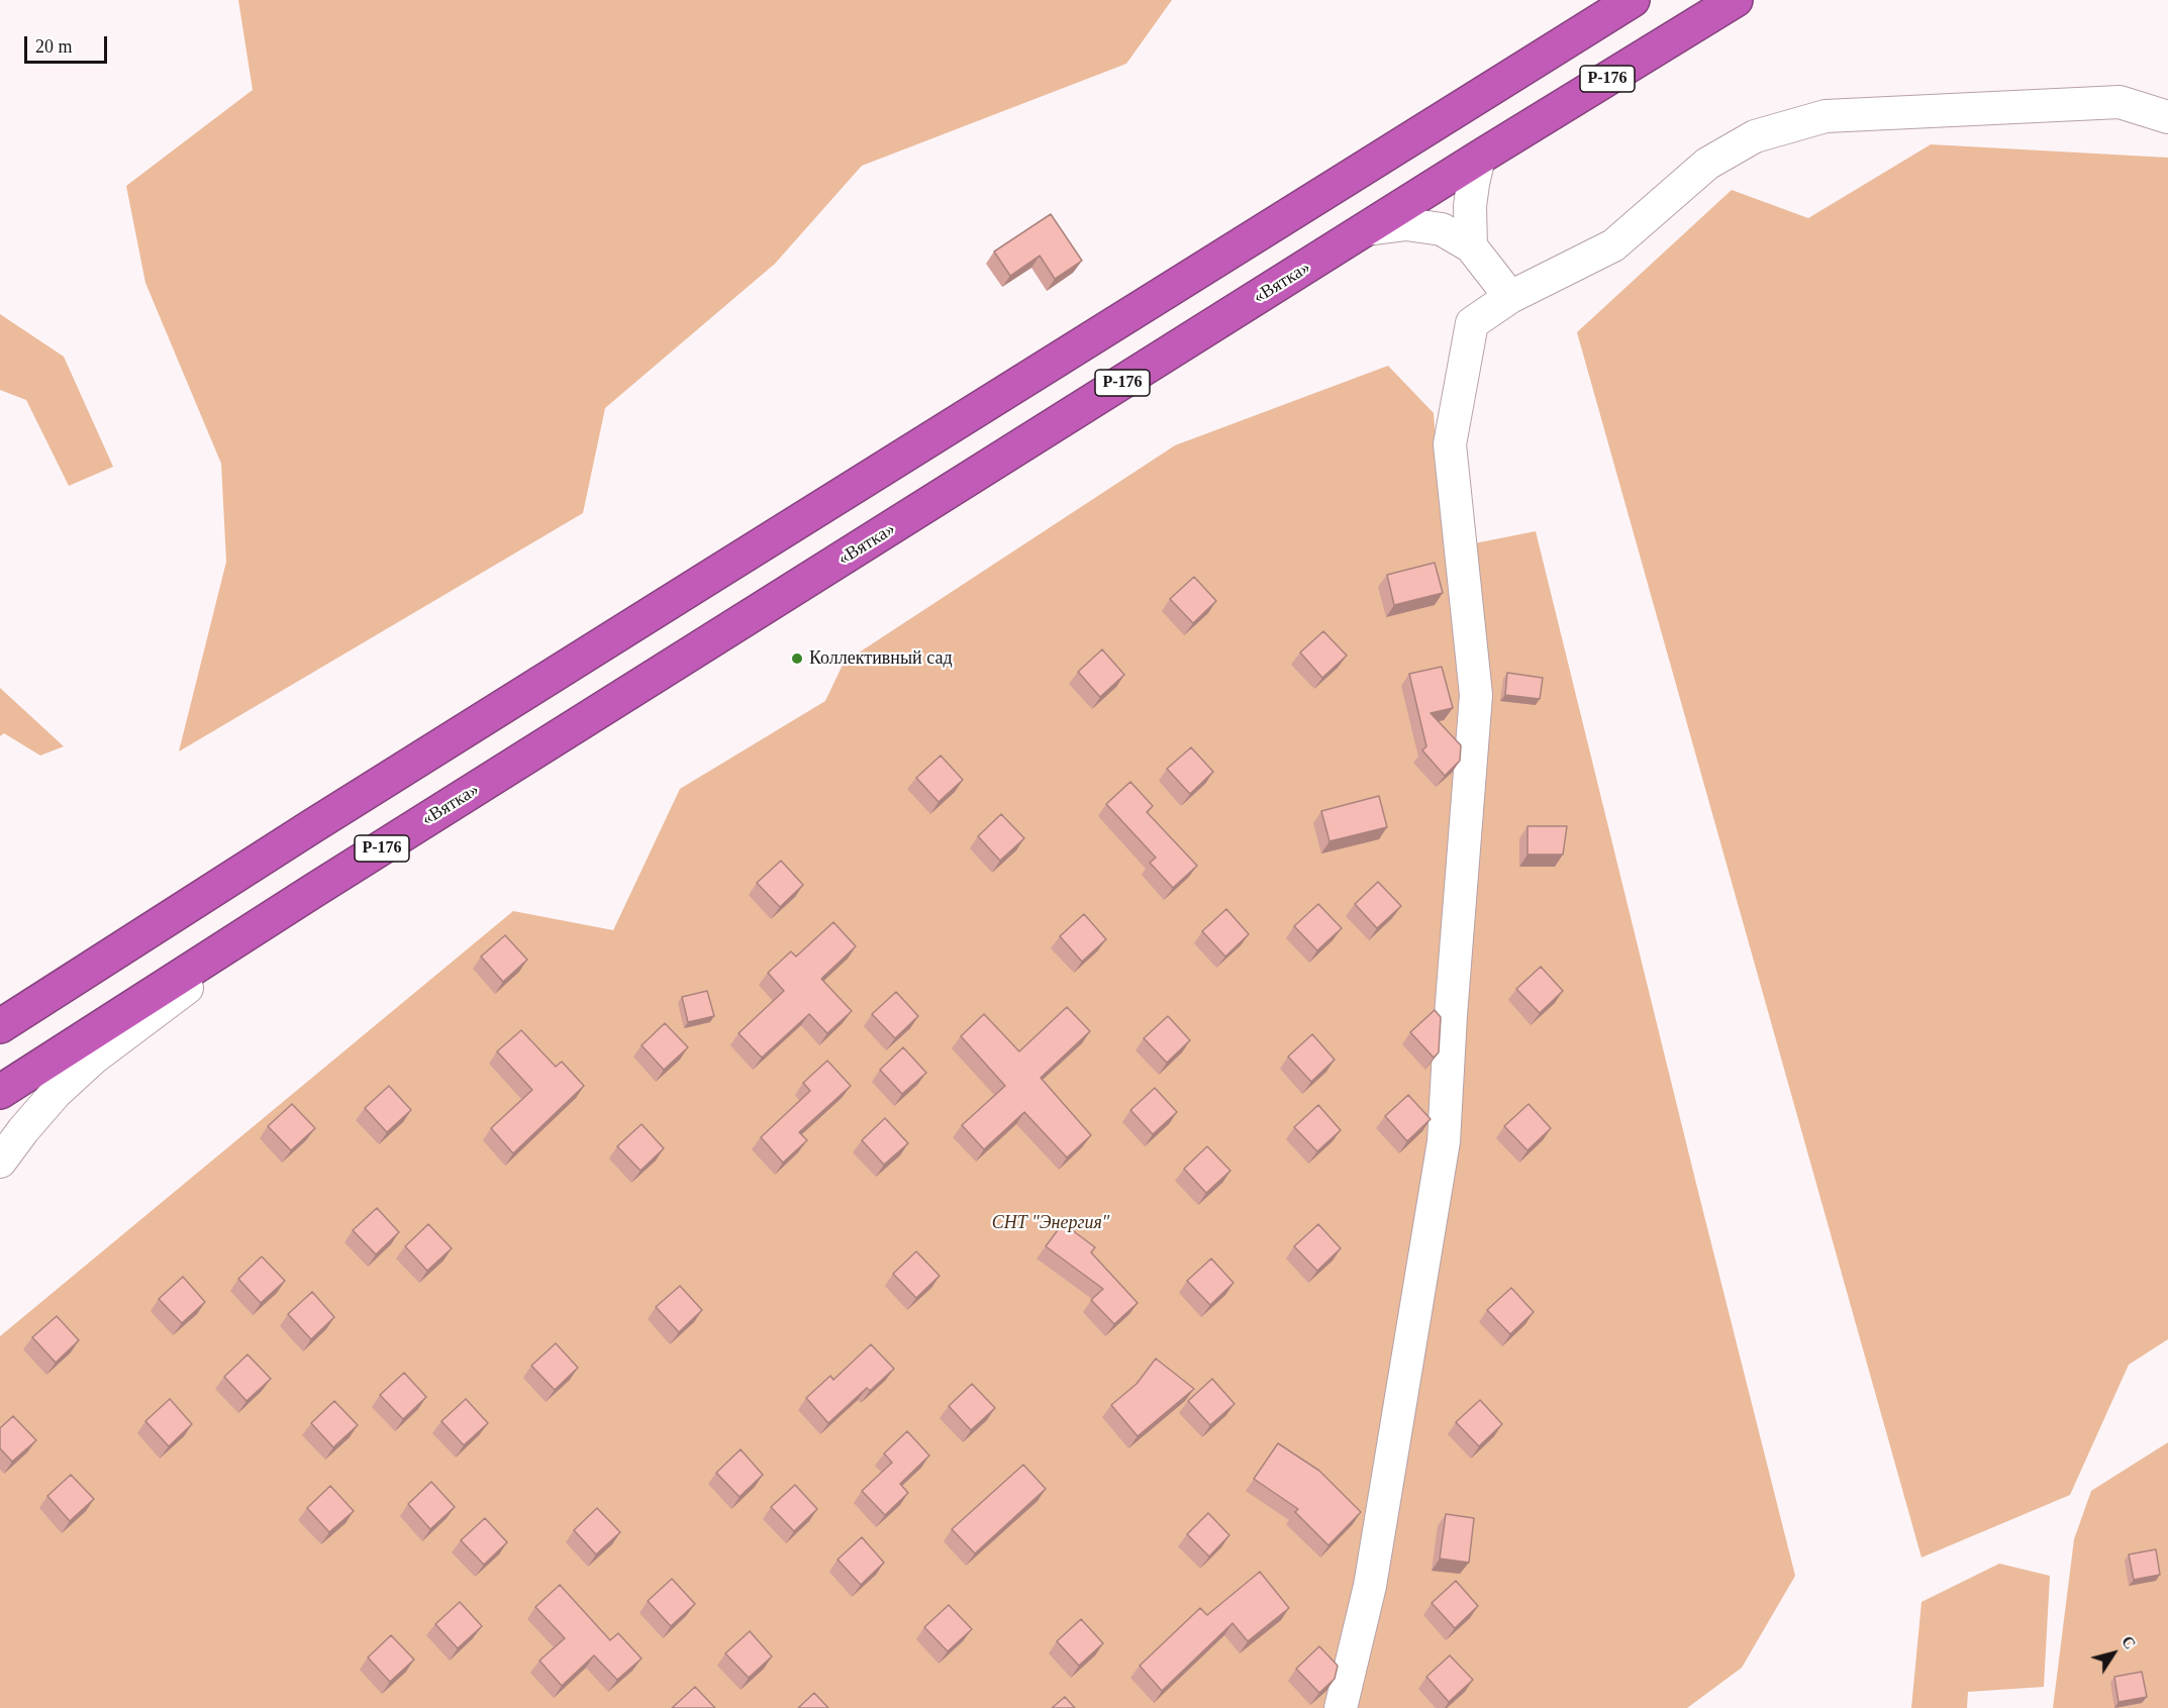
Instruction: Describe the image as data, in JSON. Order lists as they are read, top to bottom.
{
  "streets": {
    "highway": ["Р-176", "«Вятка»"]
  },
  "parks": ["СНТ \"Энергия\""],
  "places": ["Коллективный сад"],
  "scale_bar": "20 m",
  "north": "top right"
}
